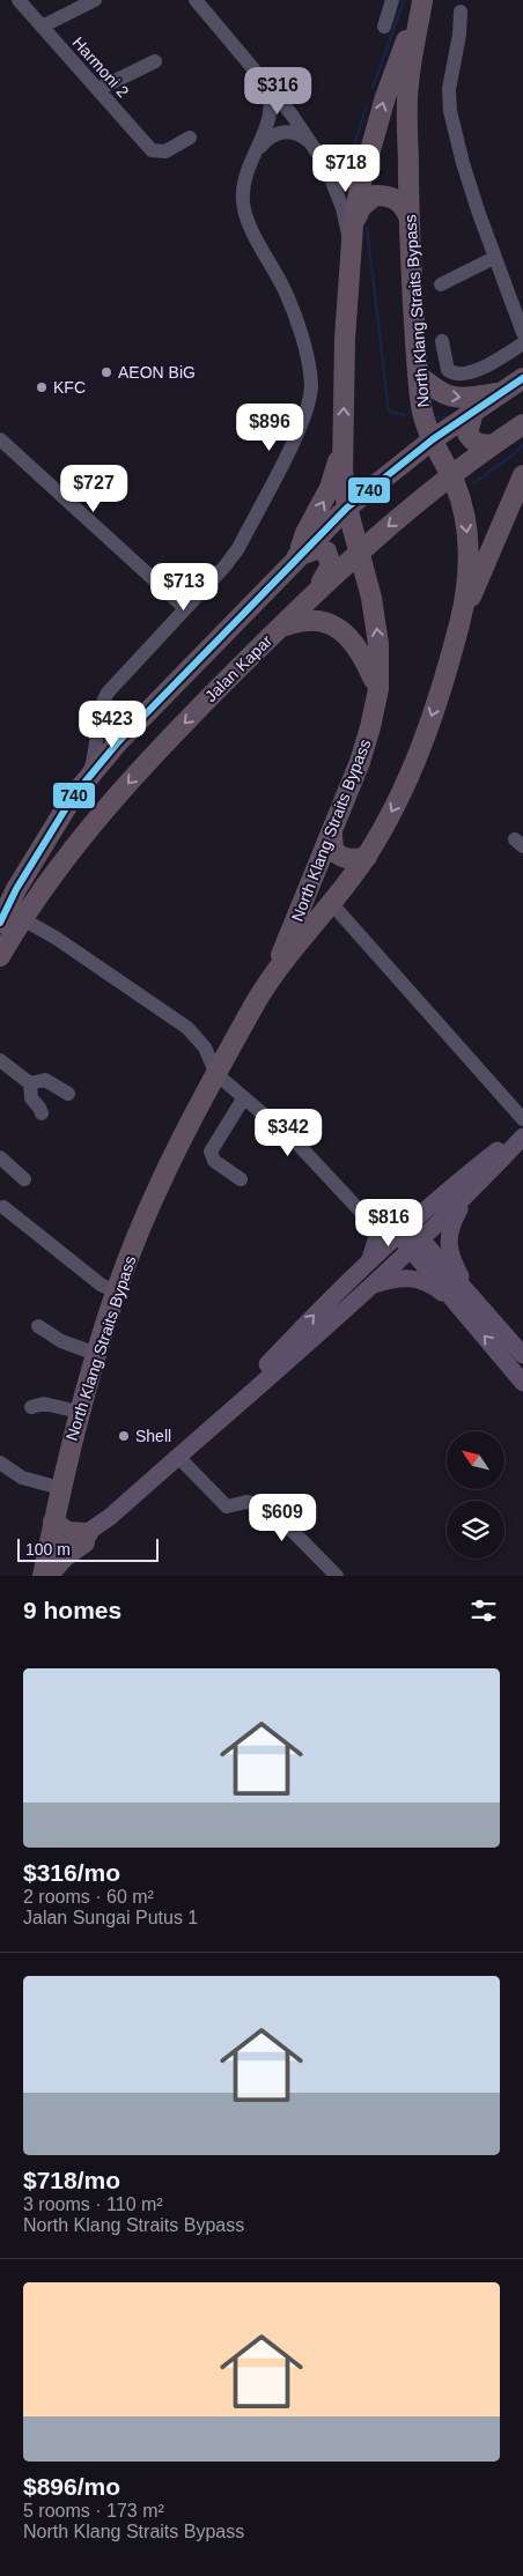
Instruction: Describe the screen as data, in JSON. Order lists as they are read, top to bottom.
{
  "streets": {
    "highway": ["North Klang Straits Bypass", "Jalan Kapar"],
    "street": ["Harmoni 2"]
  },
  "crossings": [
    ["North Klang Straits Bypass", "Jalan Kapar"]
  ],
  "places": ["AEON BiG", "KFC", "Shell"],
  "lines": ["transit line 740"],
  "scale_bar": "100 m",
  "north": "top left",
  "page": {
    "price": [
      "$316",
      "$718",
      "$896",
      "$727",
      "$713",
      "$423",
      "$342",
      "$816",
      "$609"
    ],
    "scale": "100 m",
    "heading": "9 homes",
    "list": [
      {
        "name": "$316/mo",
        "note": "2 rooms · 60 m² · Jalan Sungai Putus 1"
      },
      {
        "name": "$718/mo",
        "note": "3 rooms · 110 m² · North Klang Straits Bypass"
      },
      {
        "name": "$896/mo",
        "note": "5 rooms · 173 m² · North Klang Straits Bypass"
      }
    ]
  }
}
